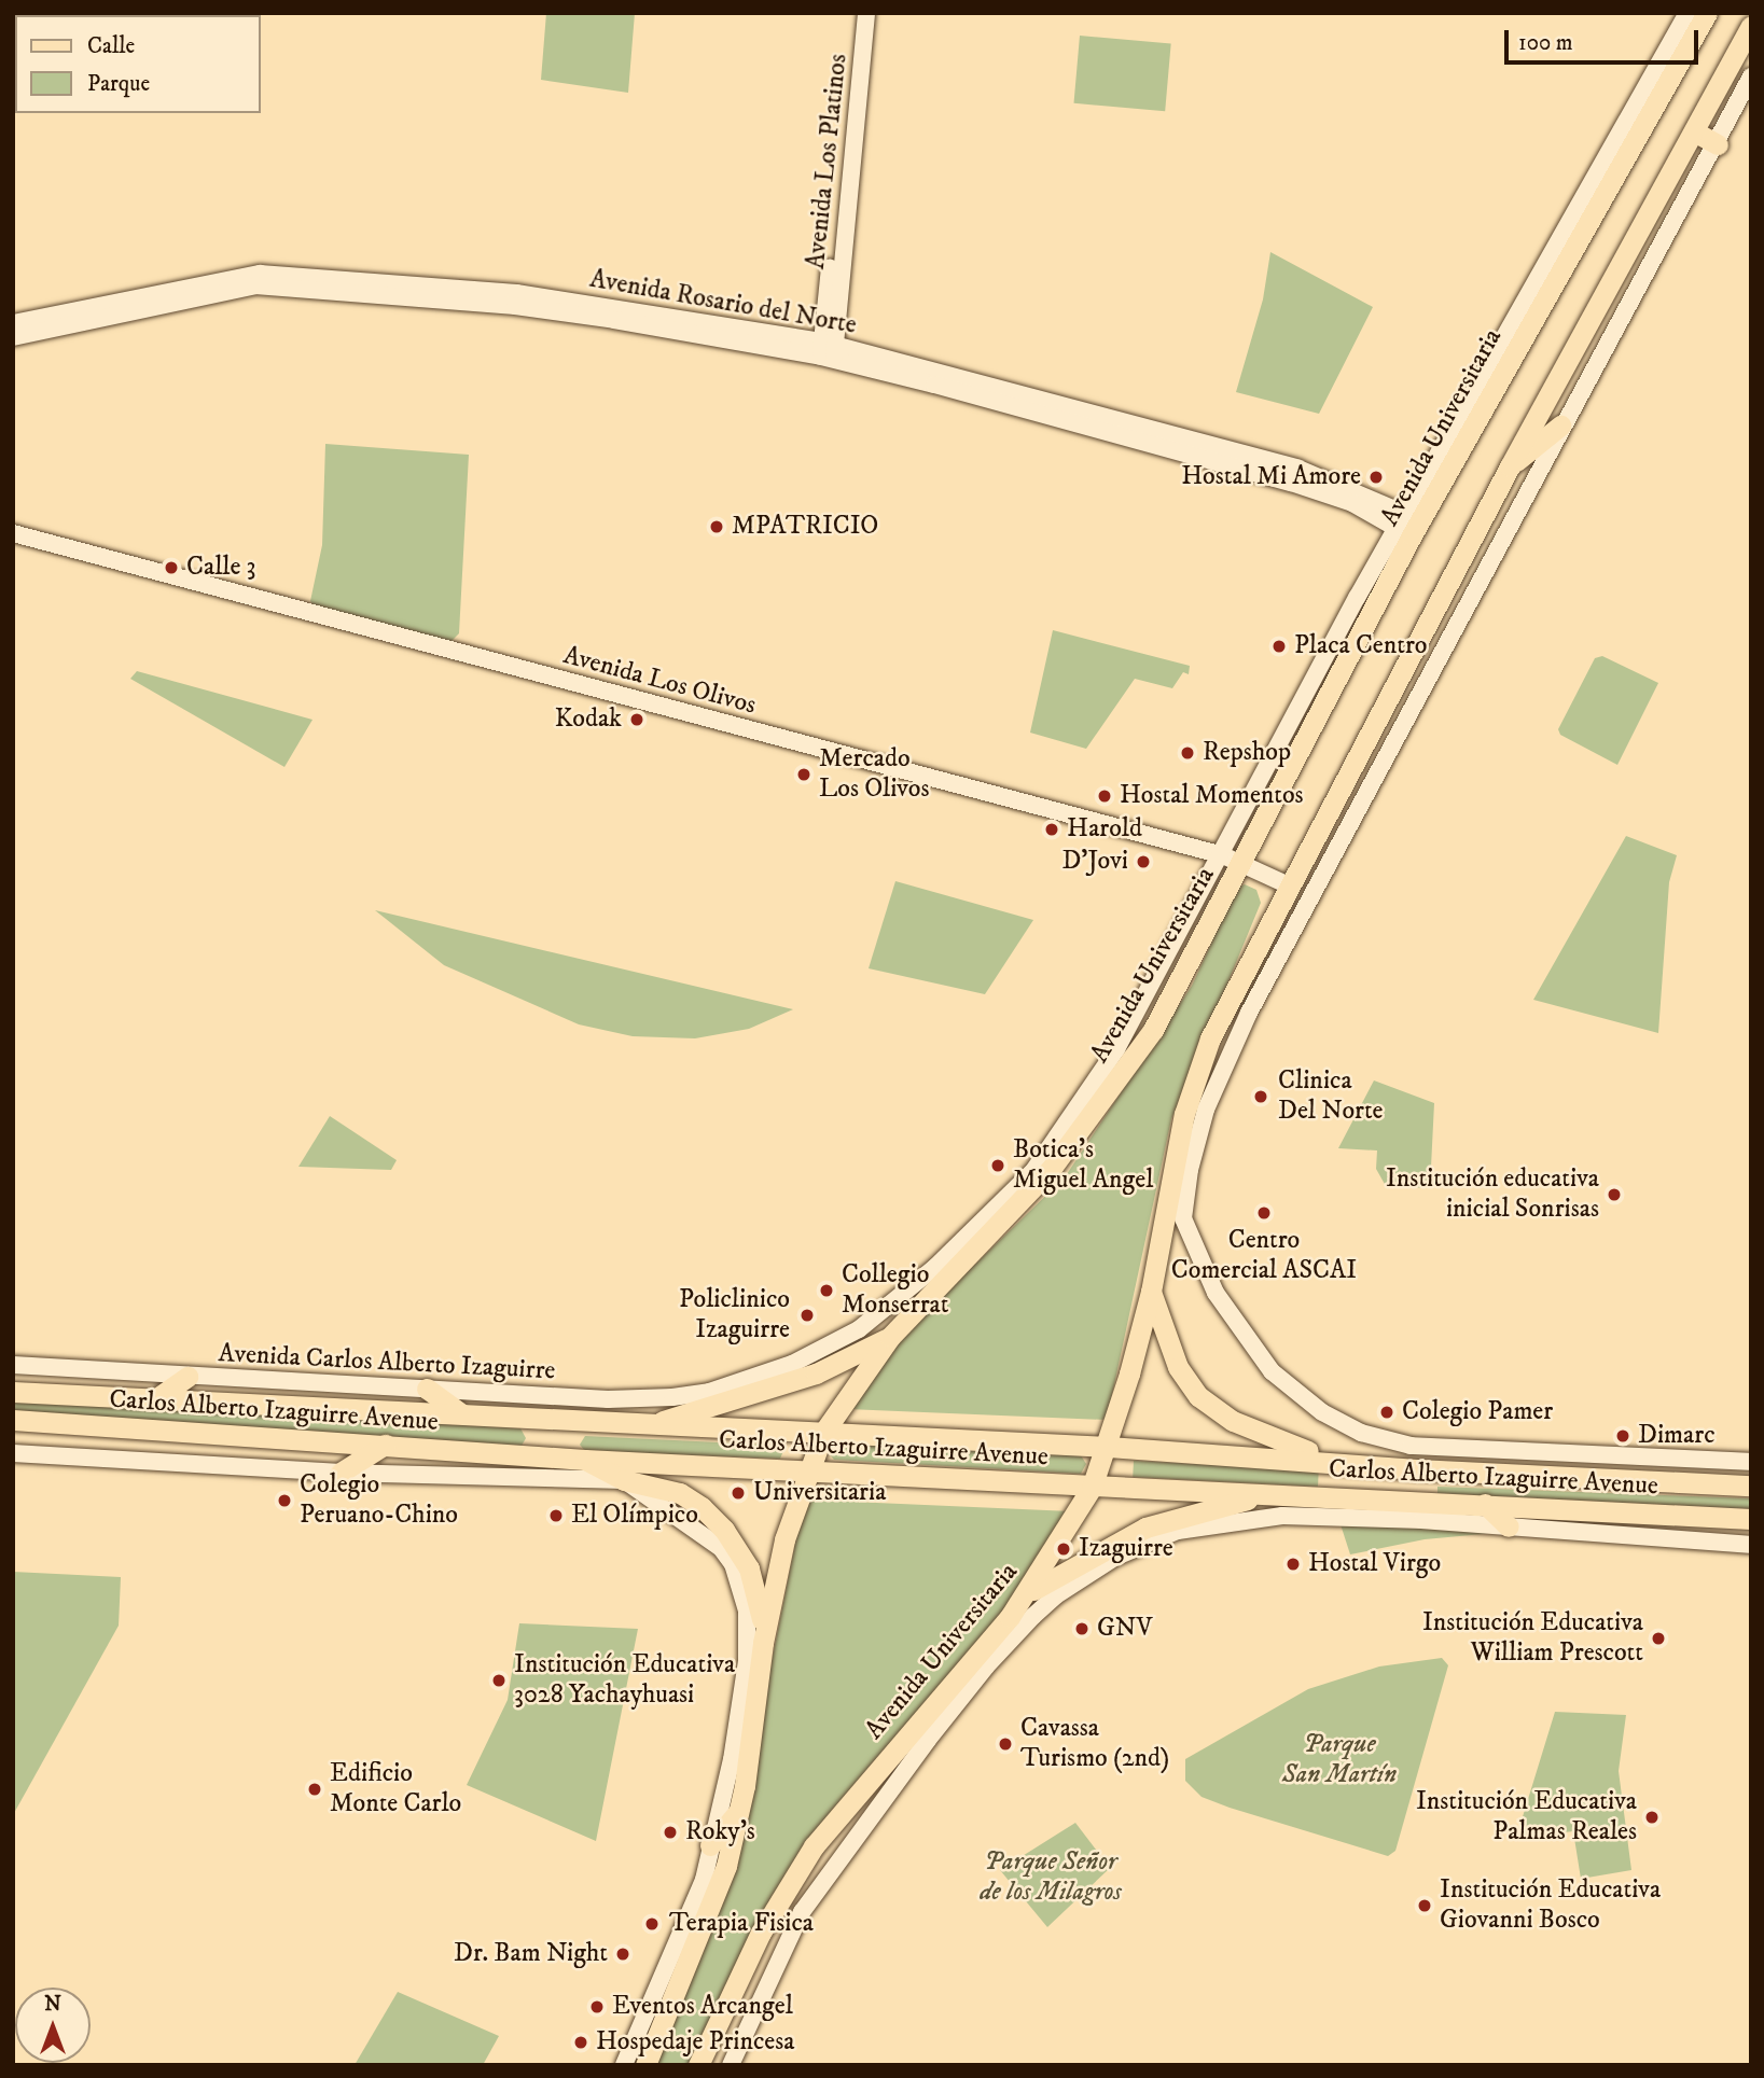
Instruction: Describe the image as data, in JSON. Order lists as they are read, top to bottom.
{
  "streets": {
    "main road": ["Avenida Universitaria", "Carlos Alberto Izaguirre Avenue"],
    "street": [
      "Avenida Los Platinos",
      "Avenida Rosario del Norte",
      "Avenida Los Olivos",
      "Avenida Carlos Alberto Izaguirre"
    ]
  },
  "crossings": [
    ["Avenida Los Platinos", "Avenida Rosario del Norte"],
    ["Avenida Rosario del Norte", "Avenida Universitaria"],
    ["Avenida Universitaria", "Avenida Los Olivos"],
    ["Avenida Universitaria", "Avenida Carlos Alberto Izaguirre"],
    ["Avenida Universitaria", "Carlos Alberto Izaguirre Avenue"]
  ],
  "parks": ["Parque San Martín", "Parque Señor de los Milagros"],
  "places": [
    "Hostal Mi Amore",
    "MPATRICIO",
    "Calle 3",
    "Placa Centro",
    "Kodak",
    "Repshop",
    "Mercado Los Olivos",
    "Hostal Momentos",
    "Harold",
    "D'Jovi",
    "Clinica Del Norte",
    "Botica's Miguel Angel",
    "Institución educativa inicial Sonrisas",
    "Centro Comercial ASCAI",
    "Collegio Monserrat",
    "Policlinico Izaguirre",
    "Colegio Pamer",
    "Dimarc",
    "Universitaria",
    "Colegio Peruano-Chino",
    "El Olímpico",
    "Izaguirre",
    "Hostal Virgo",
    "GNV",
    "Institución Educativa William Prescott",
    "Institución Educativa 3028 Yachayhuasi",
    "Cavassa Turismo (2nd)",
    "Edificio Monte Carlo",
    "Institución Educativa Palmas Reales",
    "Roky's",
    "Institución Educativa Giovanni Bosco",
    "Terapia Fisica",
    "Dr. Bam Night",
    "Eventos Arcangel",
    "Hospedaje Princesa"
  ],
  "legend": ["Calle", "Parque"],
  "scale_bar": "100 m",
  "north": "top"
}
